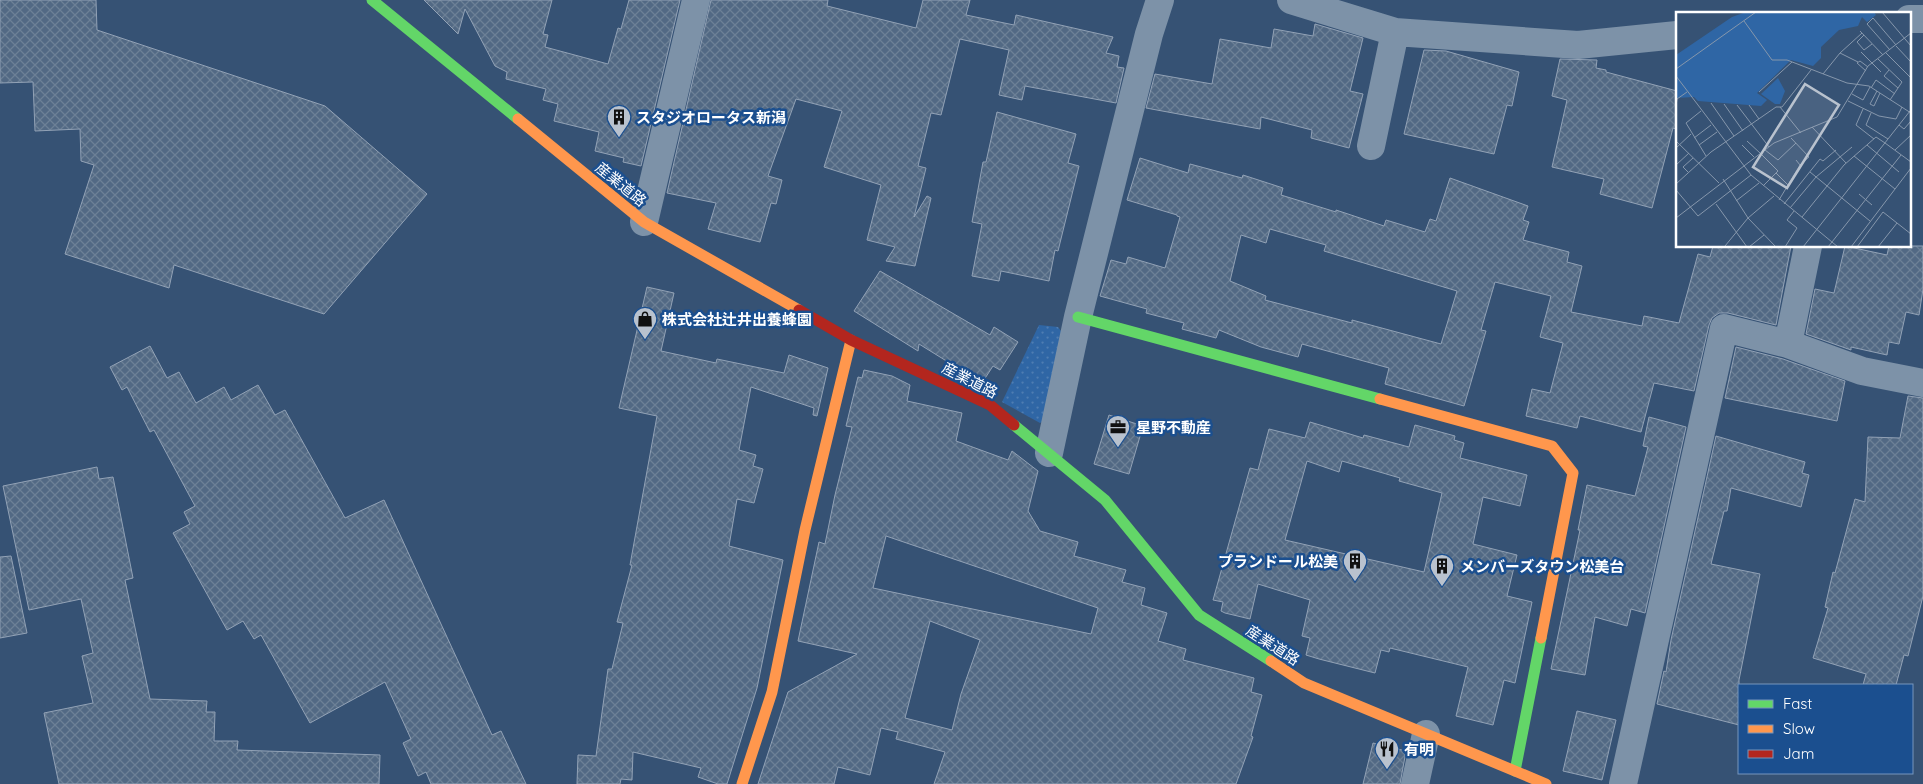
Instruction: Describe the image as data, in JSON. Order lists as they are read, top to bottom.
{
  "streets": {
    "street": ["産業道路"]
  },
  "places": {
    "building": ["スタジオロータス新潟", "プランドール松美", "メンバーズタウン松美台"],
    "shop": ["株式会社辻井出養蜂園"],
    "office": ["星野不動産"],
    "restaurant": ["有明"]
  },
  "legend": ["Fast", "Slow", "Jam"]
}
